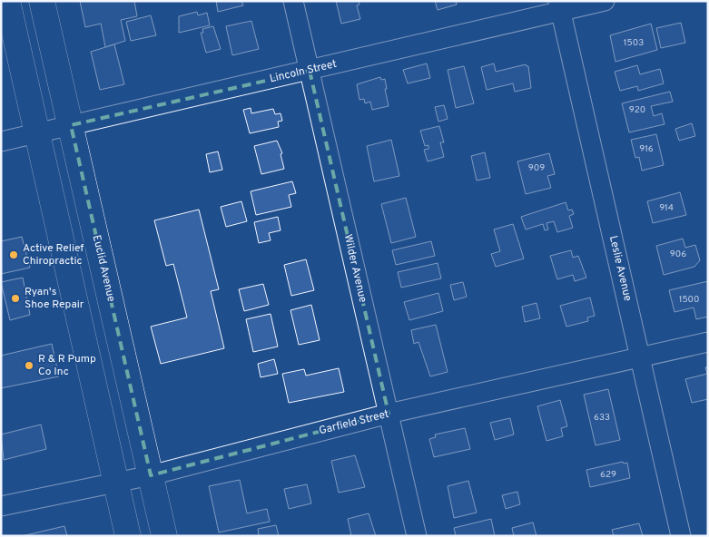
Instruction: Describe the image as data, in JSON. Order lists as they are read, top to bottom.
{
  "streets": {
    "highway": ["Euclid Avenue"],
    "street": [
      "Lincoln Street",
      "Wilder Avenue",
      "Leslie Avenue",
      "Garfield Street"
    ]
  },
  "crossings": [
    ["Lincoln Street", "Euclid Avenue"],
    ["Lincoln Street", "Wilder Avenue"],
    ["Lincoln Street", "Leslie Avenue"],
    ["Euclid Avenue", "Garfield Street"],
    ["Wilder Avenue", "Garfield Street"],
    ["Leslie Avenue", "Garfield Street"]
  ],
  "places": ["Active Relief Chiropractic", "Ryan's Shoe Repair", "R & R Pump Co Inc"],
  "house_numbers": [
    "1503",
    "920",
    "916",
    "909",
    "914",
    "906",
    "1500",
    "633",
    "629"
  ]
}
